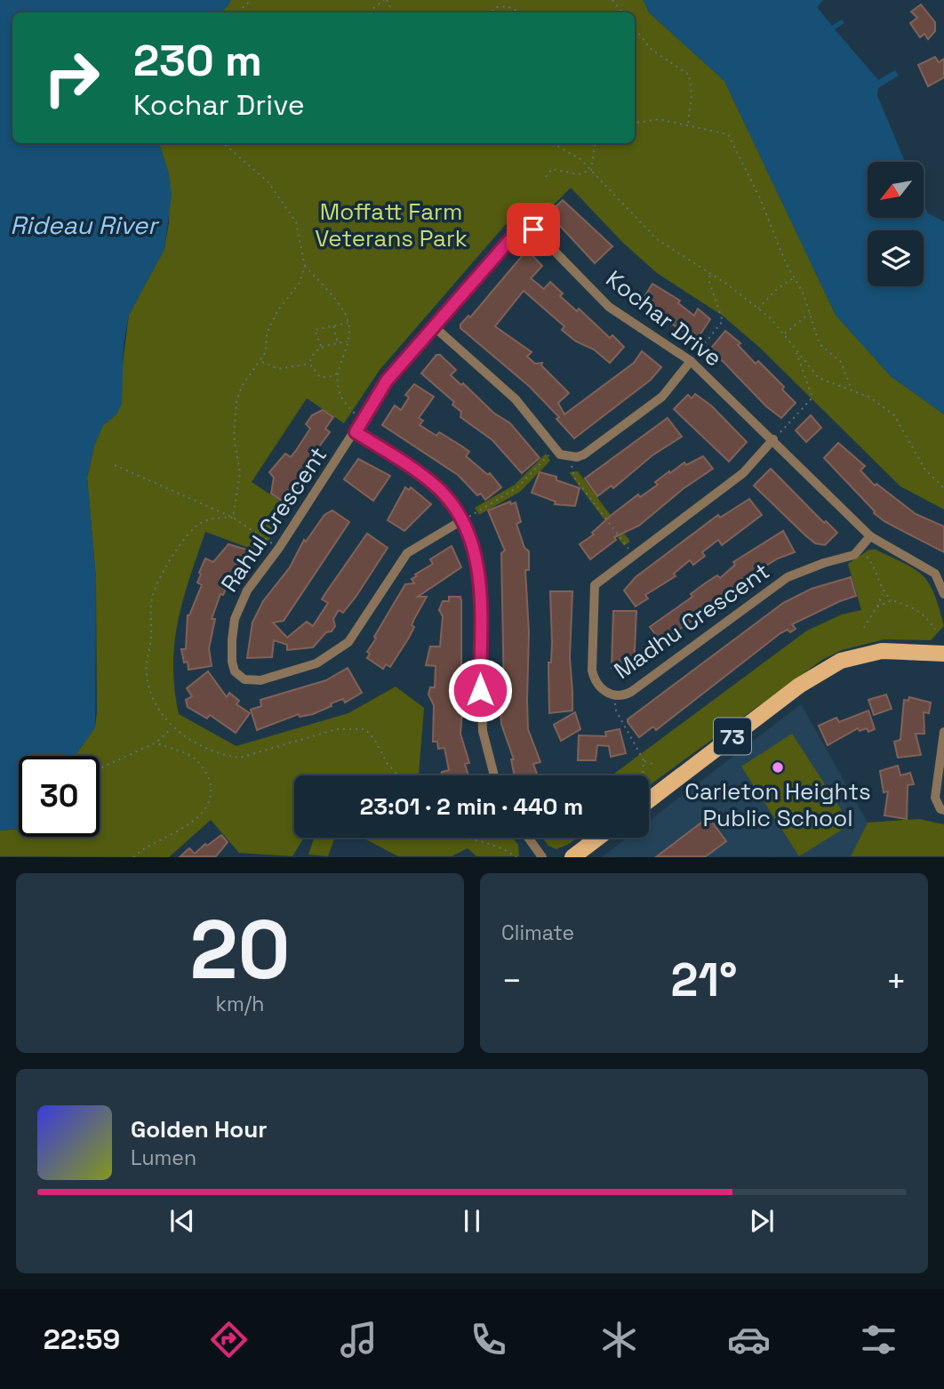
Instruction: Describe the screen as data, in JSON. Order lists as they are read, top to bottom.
{
  "streets": {
    "main road": ["73"],
    "street": ["Kochar Drive", "Rahul Crescent", "Madhu Crescent"]
  },
  "crossings": [
    ["Kochar Drive", "Rahul Crescent"],
    ["Kochar Drive", "Madhu Crescent"]
  ],
  "water": ["Rideau River"],
  "parks": ["Moffatt Farm Veterans Park"],
  "places": ["Carleton Heights Public School"],
  "north": "bottom left",
  "page": {
    "turn": ["230 m", "Kochar Drive"],
    "limit": "30",
    "trip": "23:01 · 2 min · 440 m",
    "tile": [
      ["20", "km/h"],
      "Climate"
    ],
    "heat": ["−", "21°", "+"],
    "song": ["Golden Hour", "Lumen"],
    "tabs": "22:59"
  }
}
